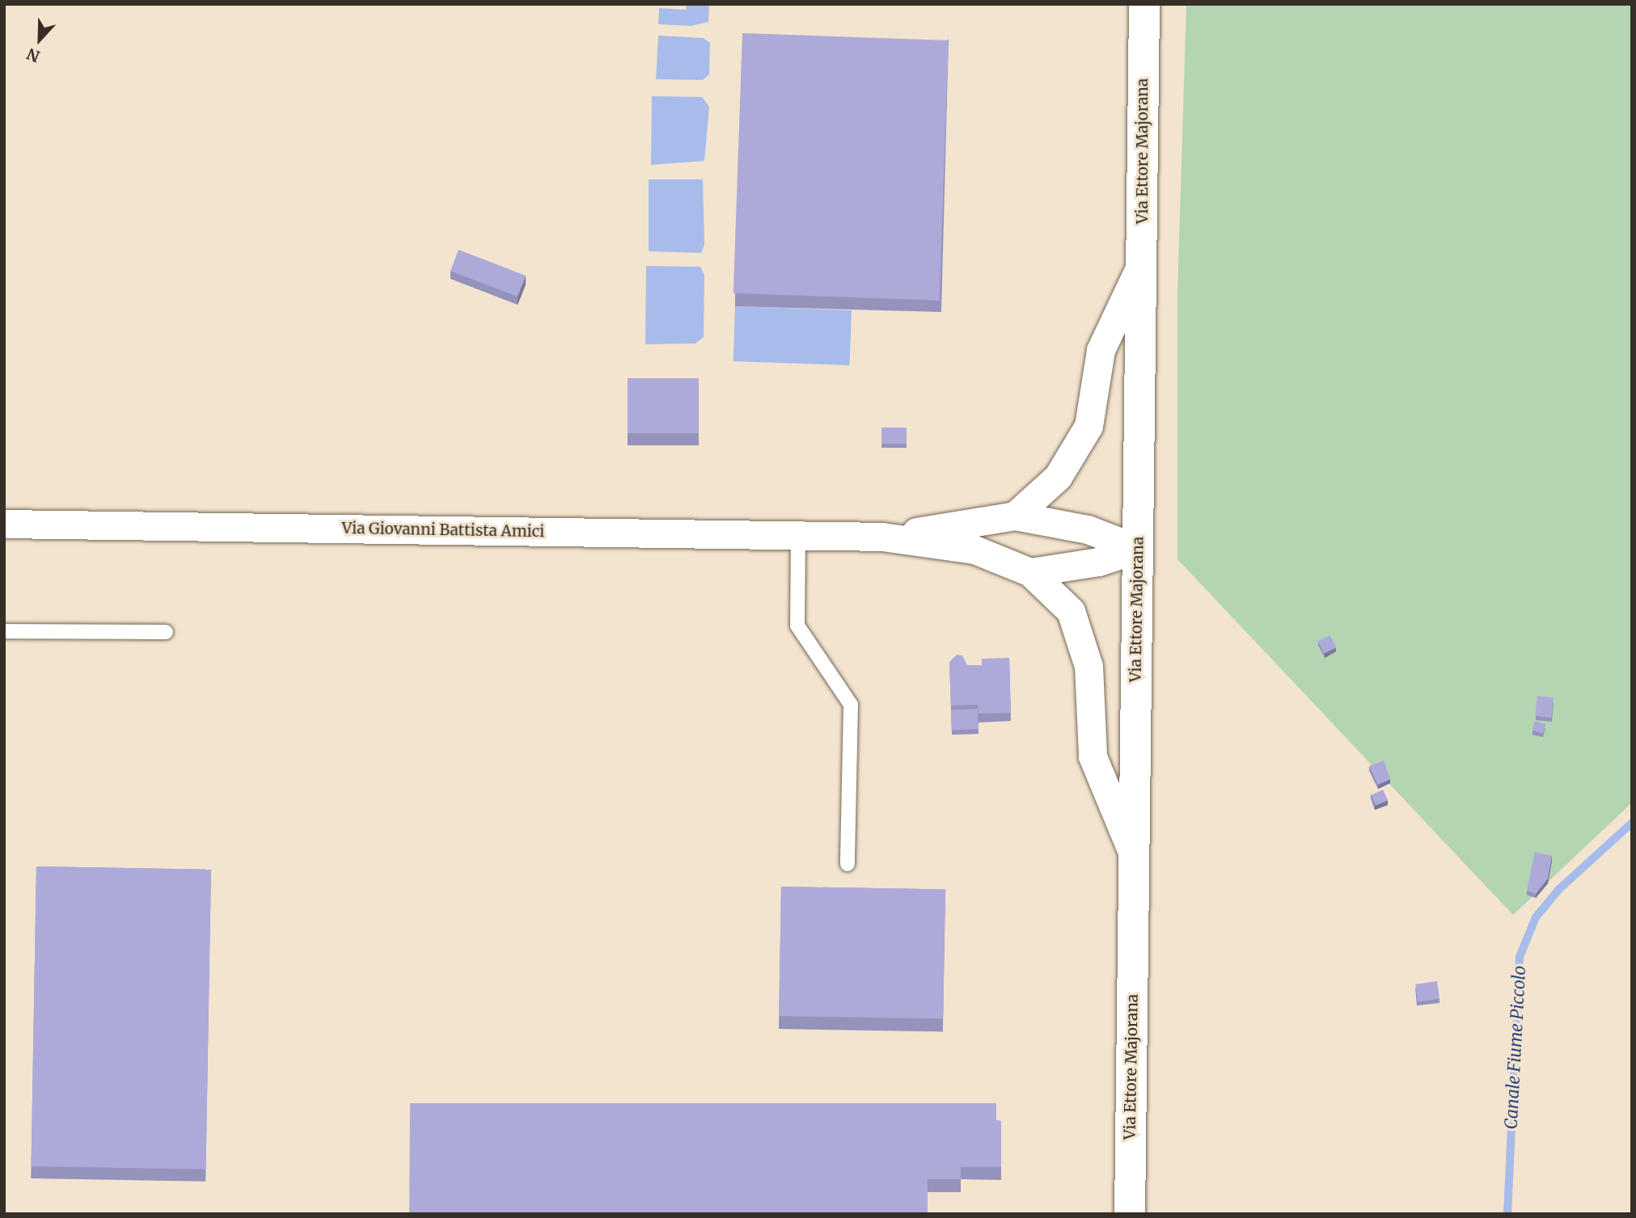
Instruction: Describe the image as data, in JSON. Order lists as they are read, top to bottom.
{
  "streets": {
    "main road": ["Via Ettore Majorana"],
    "street": ["Via Giovanni Battista Amici"]
  },
  "crossings": [
    ["Via Ettore Majorana", "Via Giovanni Battista Amici"]
  ],
  "water": ["Canale Fiume Piccolo"],
  "north": "bottom"
}
